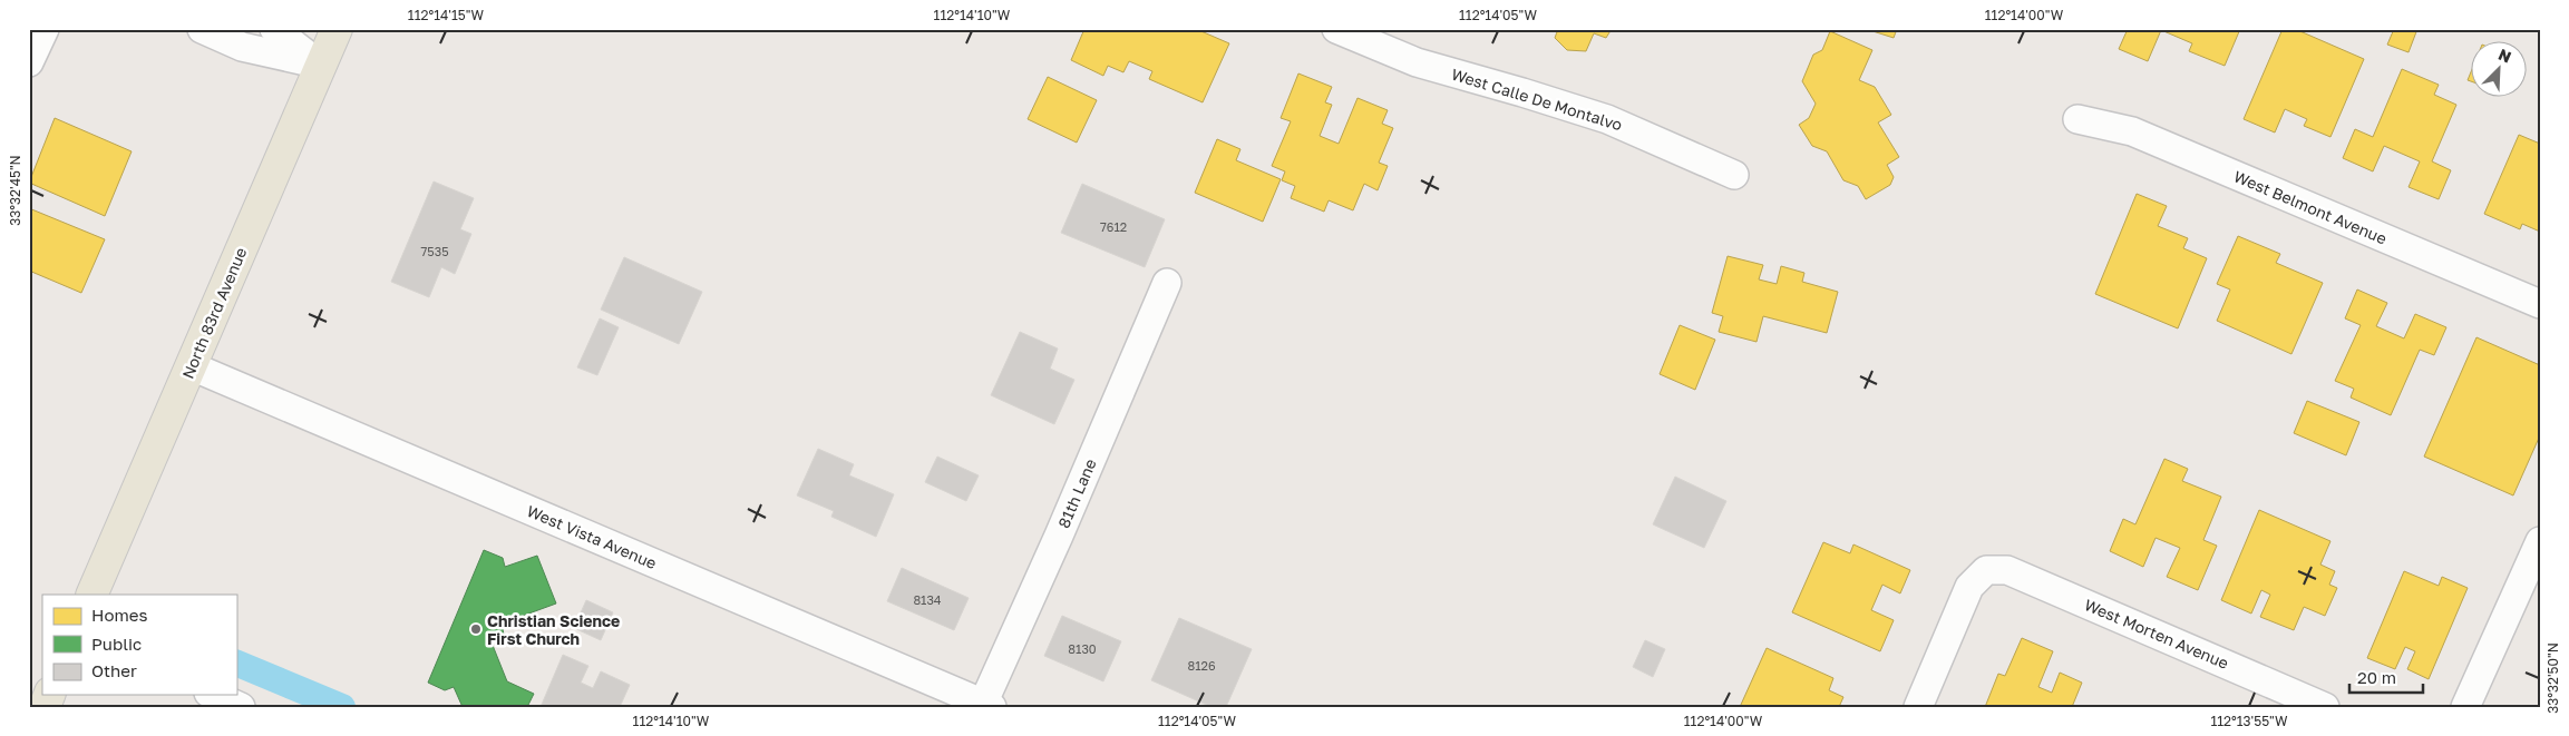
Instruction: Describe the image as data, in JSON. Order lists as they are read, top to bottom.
{
  "streets": {
    "main road": ["North 83rd Avenue"],
    "street": [
      "West Calle De Montalvo",
      "West Belmont Avenue",
      "81th Lane",
      "West Vista Avenue",
      "West Morten Avenue"
    ]
  },
  "crossings": [
    ["North 83rd Avenue", "West Vista Avenue"],
    ["81th Lane", "West Vista Avenue"]
  ],
  "places": ["Christian Science First Church"],
  "house_numbers": [
    "7612",
    "7535",
    "8134",
    "8130",
    "8126"
  ],
  "legend": ["Homes", "Public", "Other"],
  "scale_bar": "20 m",
  "north": "top right",
  "coordinates": [
    "112°14'15\"W",
    "112°14'10\"W",
    "112°14'05\"W",
    "112°14'00\"W",
    "33°32'45\"N",
    "33°32'50\"N",
    "112°13'55\"W"
  ]
}
